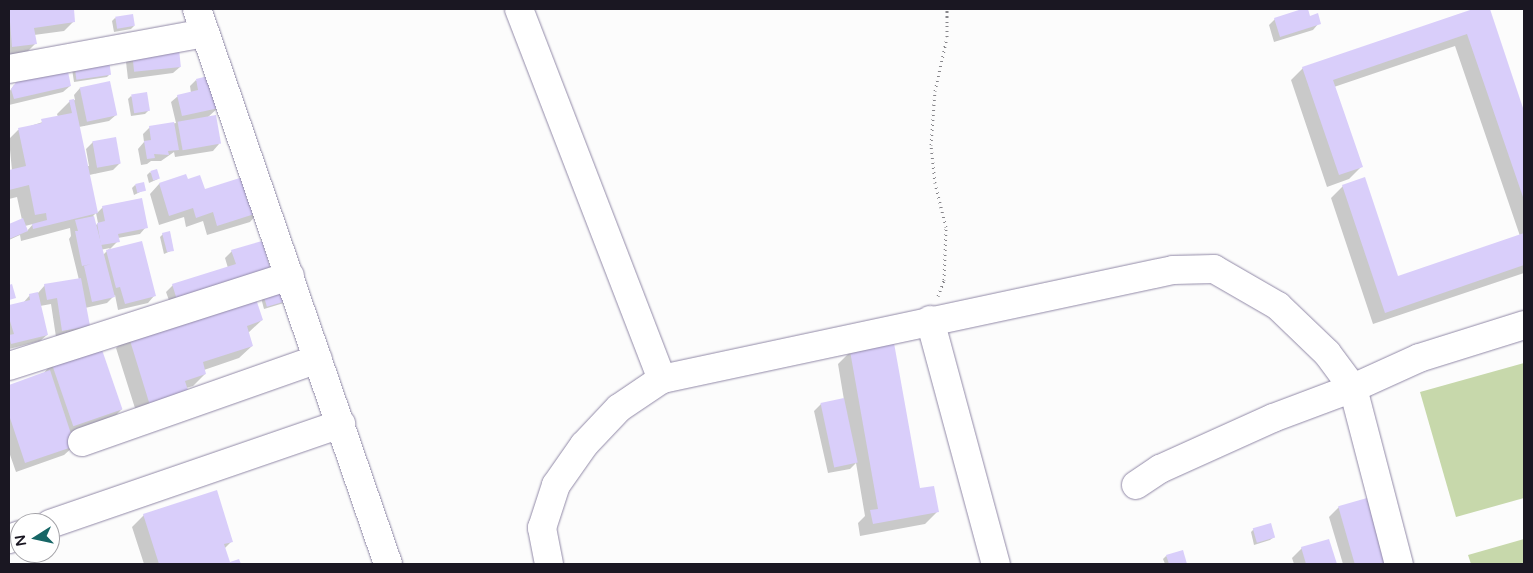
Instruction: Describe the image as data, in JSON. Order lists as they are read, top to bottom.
{
  "north": "left"
}
